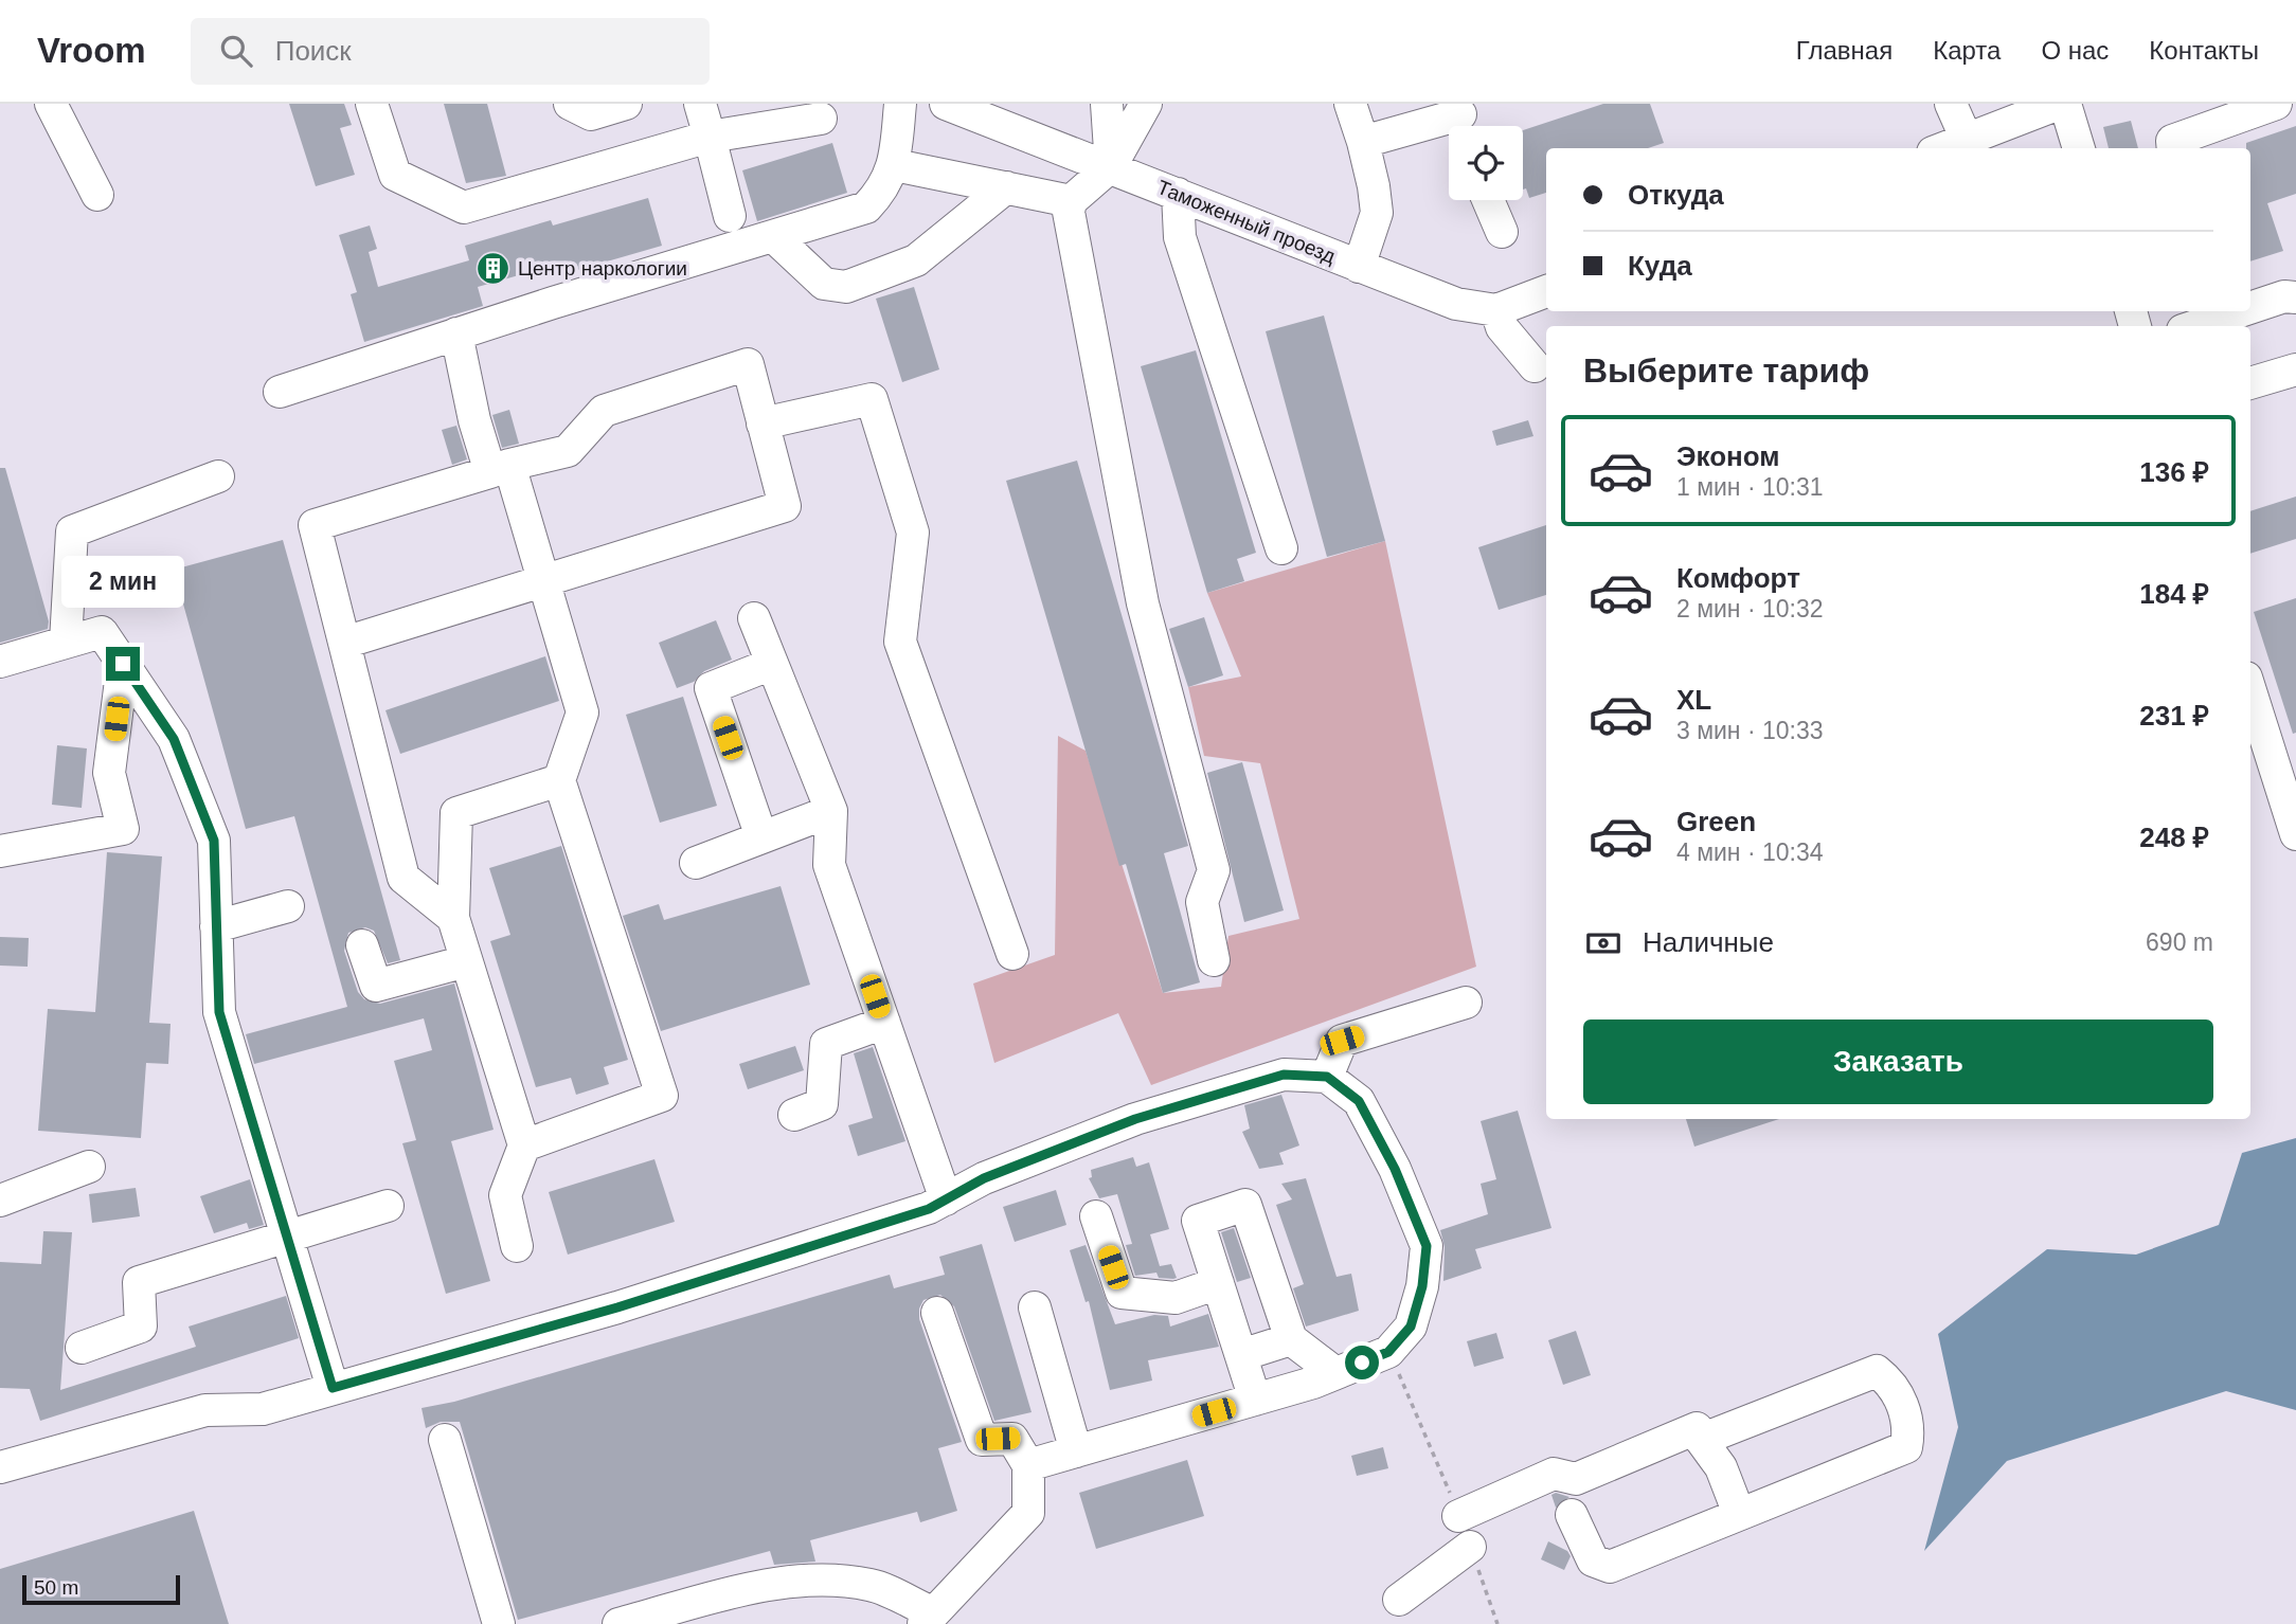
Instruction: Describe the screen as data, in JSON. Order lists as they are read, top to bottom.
{
  "streets": {
    "street": ["Таможенный проезд"]
  },
  "places": {
    "building": ["Центр наркологии"]
  },
  "scale_bar": "50 m",
  "page": {
    "header": "Vroom",
    "search": "Поиск",
    "nav": [
      "Главная",
      "Карта",
      "О нас",
      "Контакты"
    ],
    "banner": ["Откуда", "Куда"],
    "heading": "Выберите тариф",
    "list": [
      {
        "name": "Эконом",
        "note": "1 мин · 10:31",
        "value": "136 ₽"
      },
      {
        "name": "Комфорт",
        "note": "2 мин · 10:32",
        "value": "184 ₽"
      },
      {
        "name": "XL",
        "note": "3 мин · 10:33",
        "value": "231 ₽"
      },
      {
        "name": "Green",
        "note": "4 мин · 10:34",
        "value": "248 ₽"
      }
    ],
    "bubble": "2 мин",
    "pay": ["Наличные", "690 m"],
    "buttons": "Заказать",
    "scale": "50 m"
  }
}
